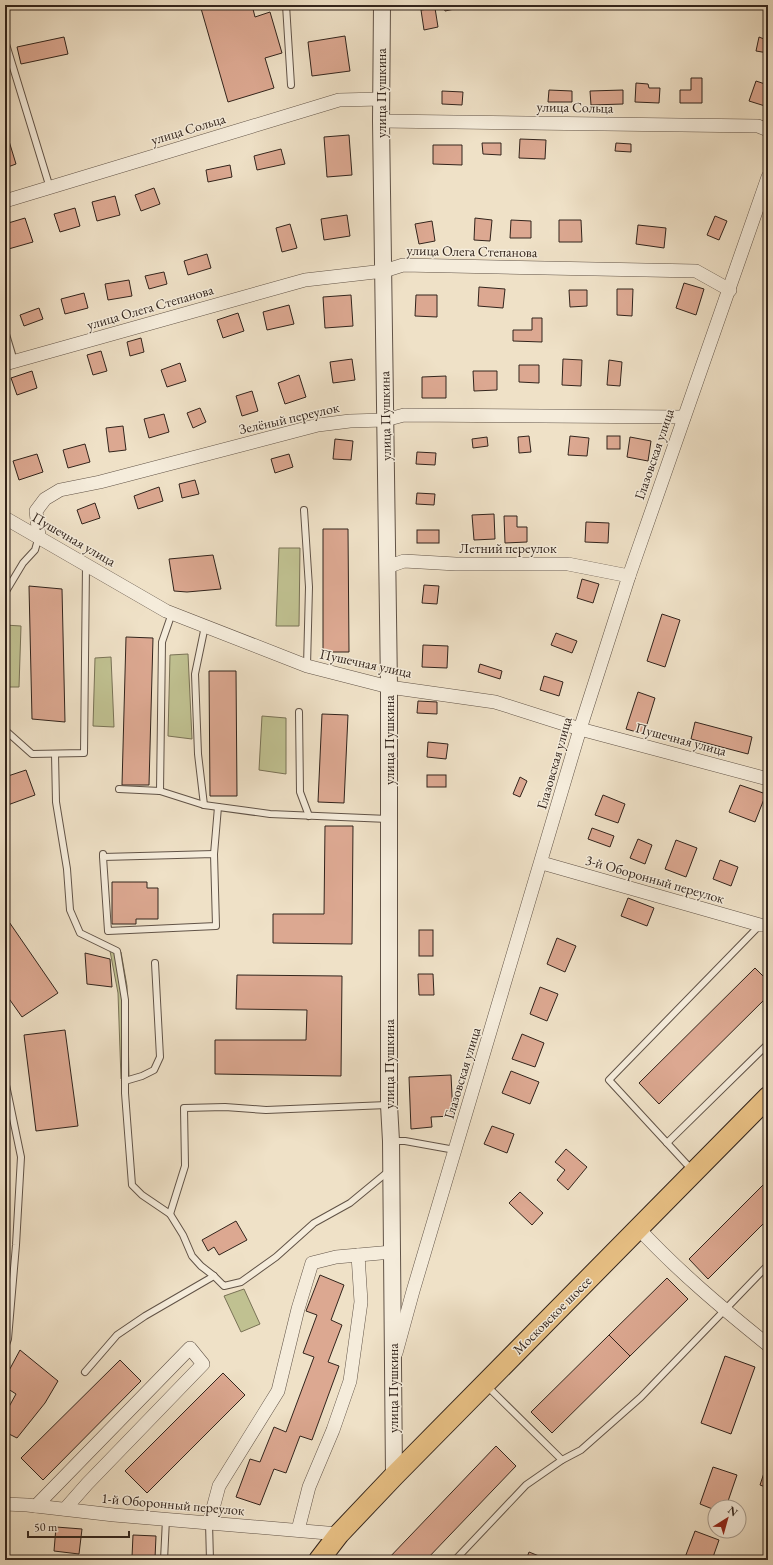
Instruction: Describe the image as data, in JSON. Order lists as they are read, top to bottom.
{
  "streets": {
    "main road": ["Московское шоссе"],
    "street": [
      "улица Пушкина",
      "улица Сольца",
      "улица Олега Степанова",
      "Зелёный переулок",
      "Глазовская улица",
      "Пушечная улица",
      "Летний переулок",
      "3-й Оборонный переулок",
      "1-й Оборонный переулок"
    ]
  },
  "crossings": [
    ["улица Пушкина", "улица Сольца"],
    ["улица Пушкина", "улица Олега Степанова"],
    ["улица Пушкина", "Зелёный переулок"],
    ["улица Пушкина", "Глазовская улица"],
    ["улица Пушкина", "Пушечная улица"],
    ["улица Пушкина", "Летний переулок"],
    ["улица Пушкина", "Московское шоссе"],
    ["улица Олега Степанова", "Глазовская улица"],
    ["Зелёный переулок", "Глазовская улица"],
    ["Зелёный переулок", "Пушечная улица"],
    ["Глазовская улица", "Пушечная улица"],
    ["Глазовская улица", "Летний переулок"],
    ["Глазовская улица", "3-й Оборонный переулок"],
    ["Московское шоссе", "1-й Оборонный переулок"]
  ],
  "scale_bar": "50 m",
  "north": "top right"
}
